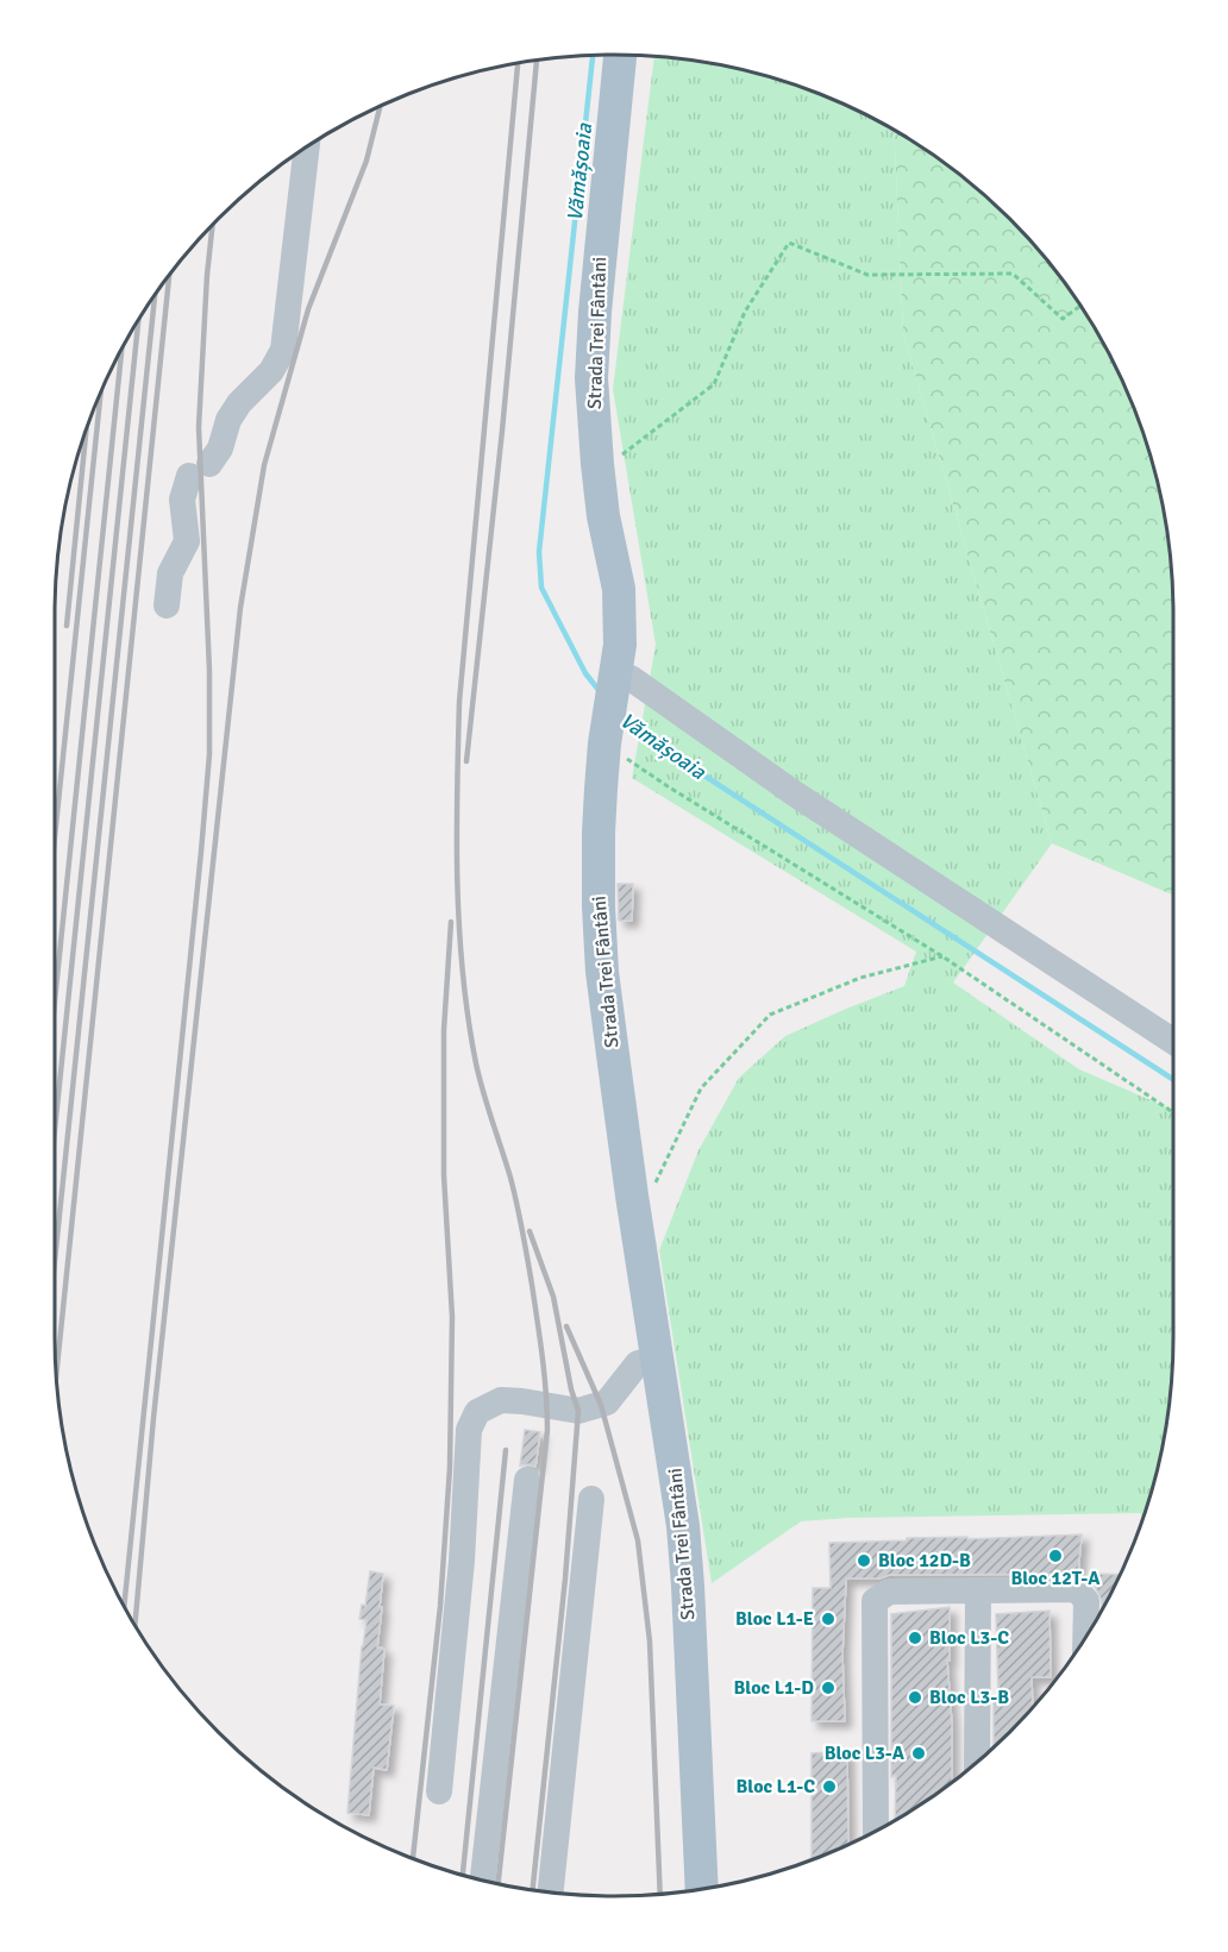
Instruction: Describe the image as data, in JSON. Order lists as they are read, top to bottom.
{
  "streets": {
    "main road": ["Strada Trei Fântâni"]
  },
  "water": ["Vămășoaia"],
  "places": [
    "Bloc 12T-A",
    "Bloc 12D-B",
    "Bloc L1-E",
    "Bloc L3-C",
    "Bloc L1-D",
    "Bloc L3-B",
    "Bloc L3-A",
    "Bloc L1-C"
  ]
}
